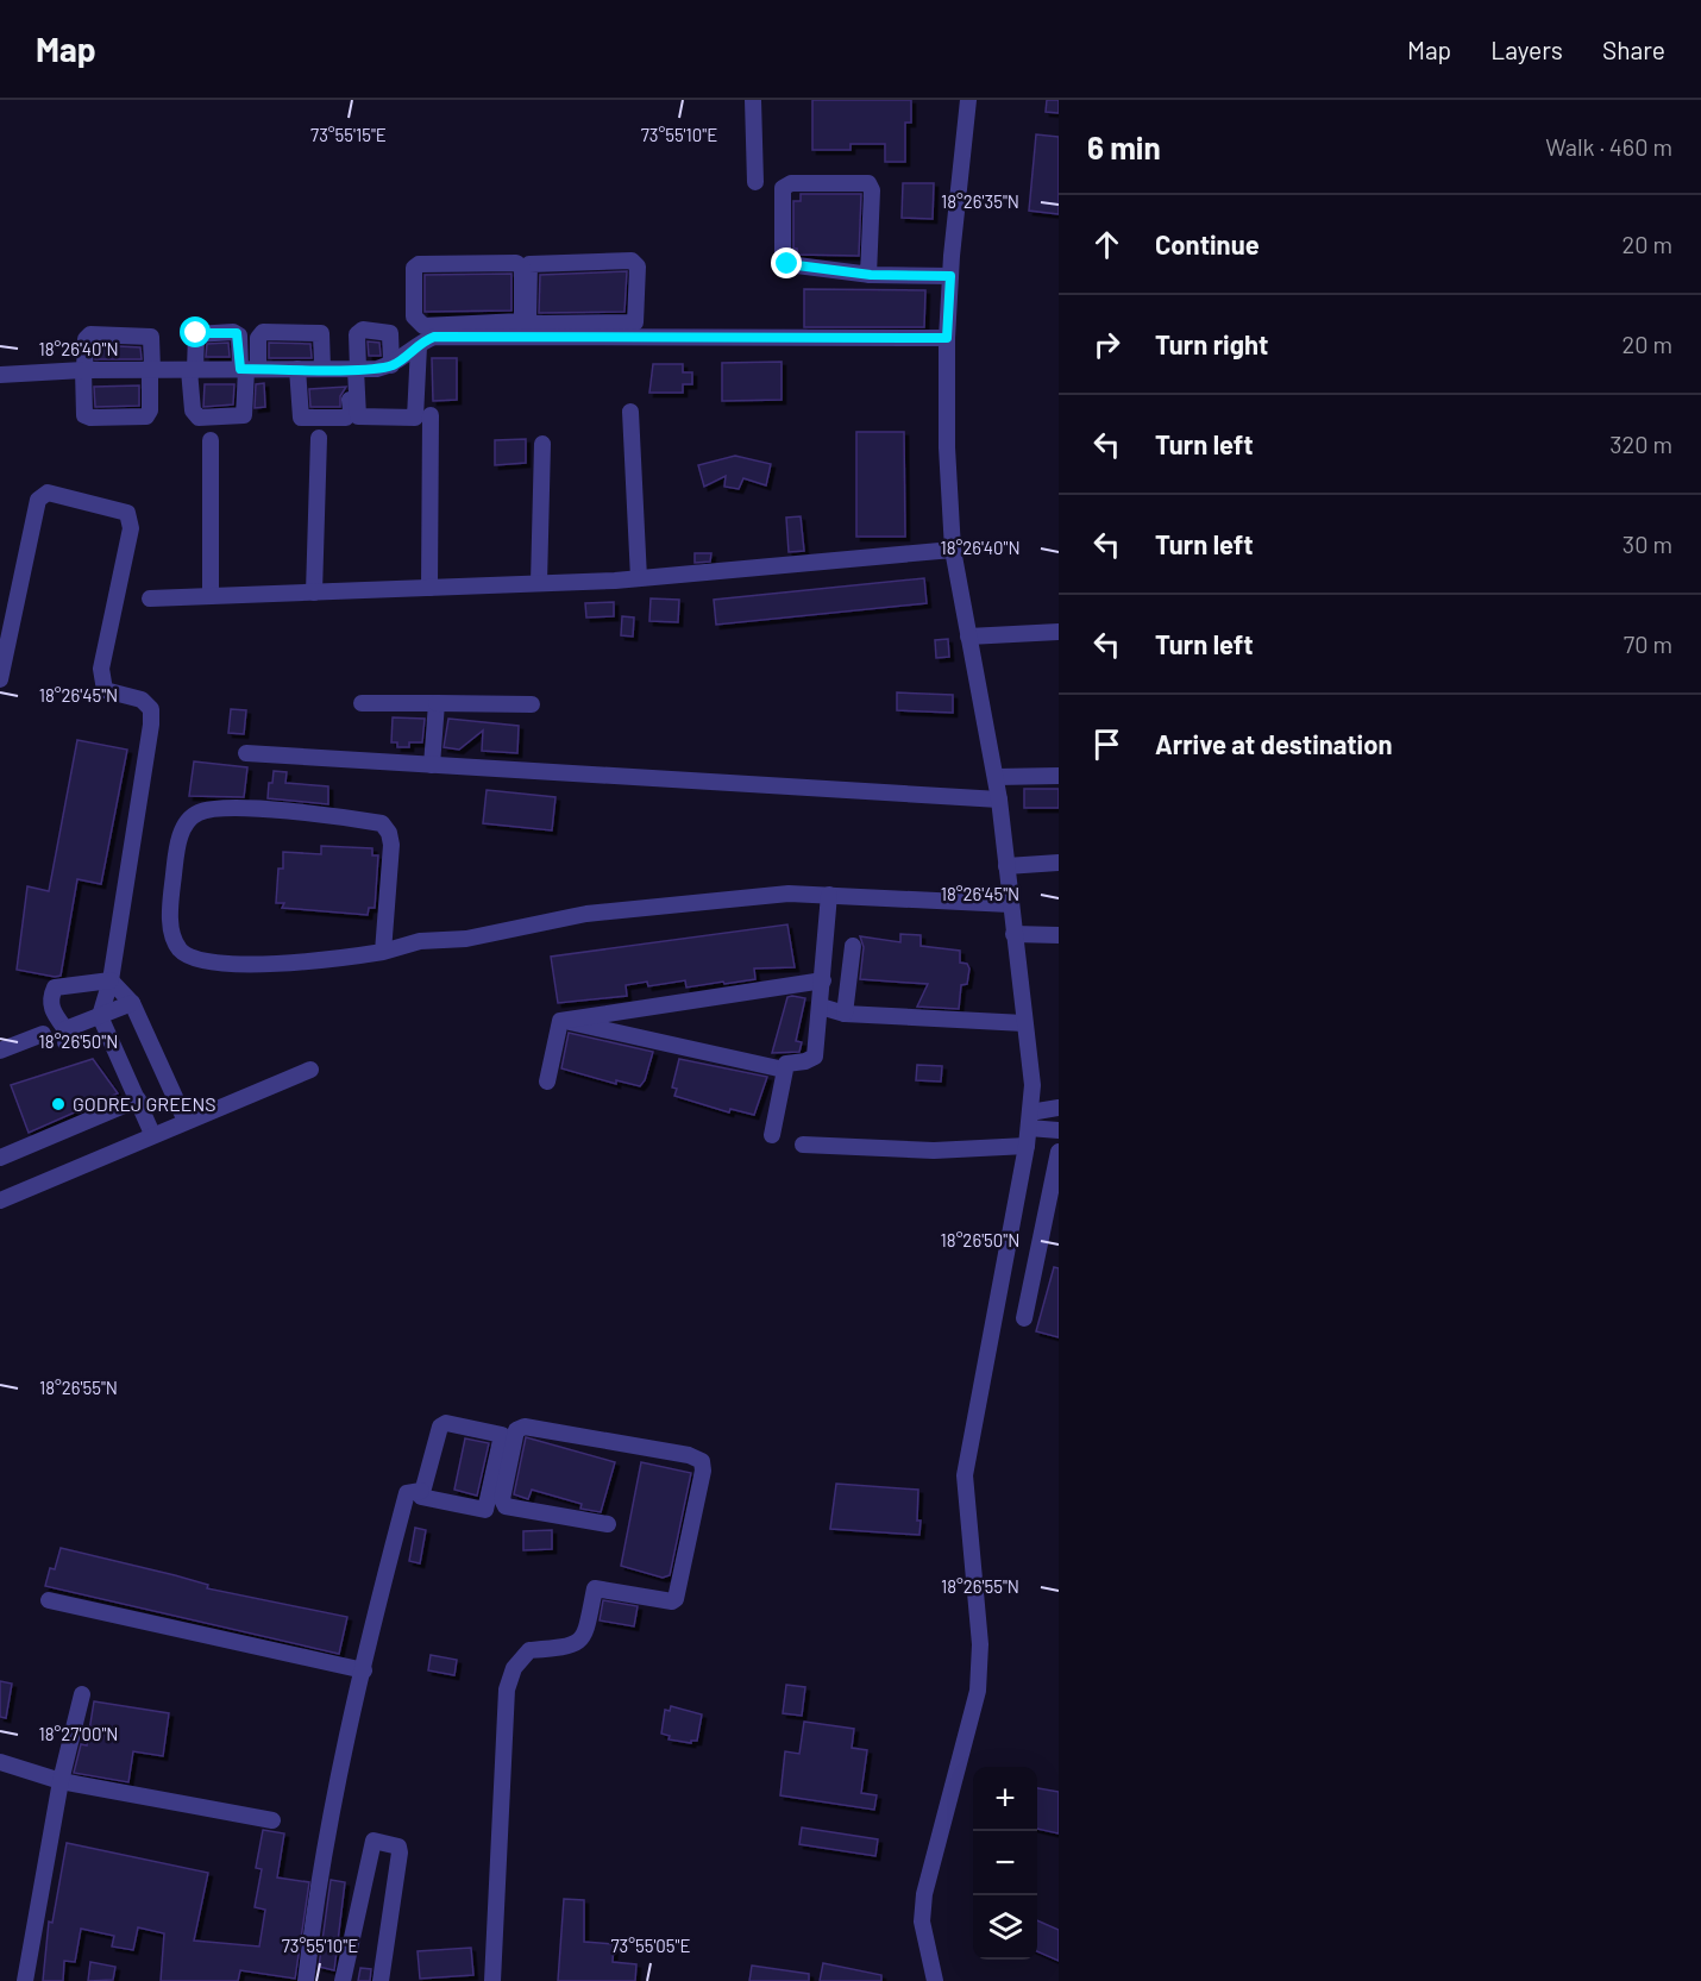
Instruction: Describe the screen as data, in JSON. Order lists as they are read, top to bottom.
{
  "places": ["GODREJ GREENS"],
  "page": {
    "header": "Map",
    "nav": ["Map", "Layers", "Share"],
    "heading": ["6 min", "Walk · 460 m"],
    "list": [
      ["Continue", "20 m"],
      ["Turn right", "20 m"],
      ["Turn left", "320 m"],
      ["Turn left", "30 m"],
      ["Turn left", "70 m"],
      "Arrive at destination"
    ],
    "map_buttons": ["+", "−"]
  },
  "coordinates": [
    "73°55'15\"E",
    "73°55'10\"E",
    "18°26'35\"N",
    "18°26'40\"N",
    "18°26'45\"N",
    "18°26'50\"N",
    "18°26'55\"N",
    "18°27'00\"N",
    "73°55'05\"E"
  ]
}
